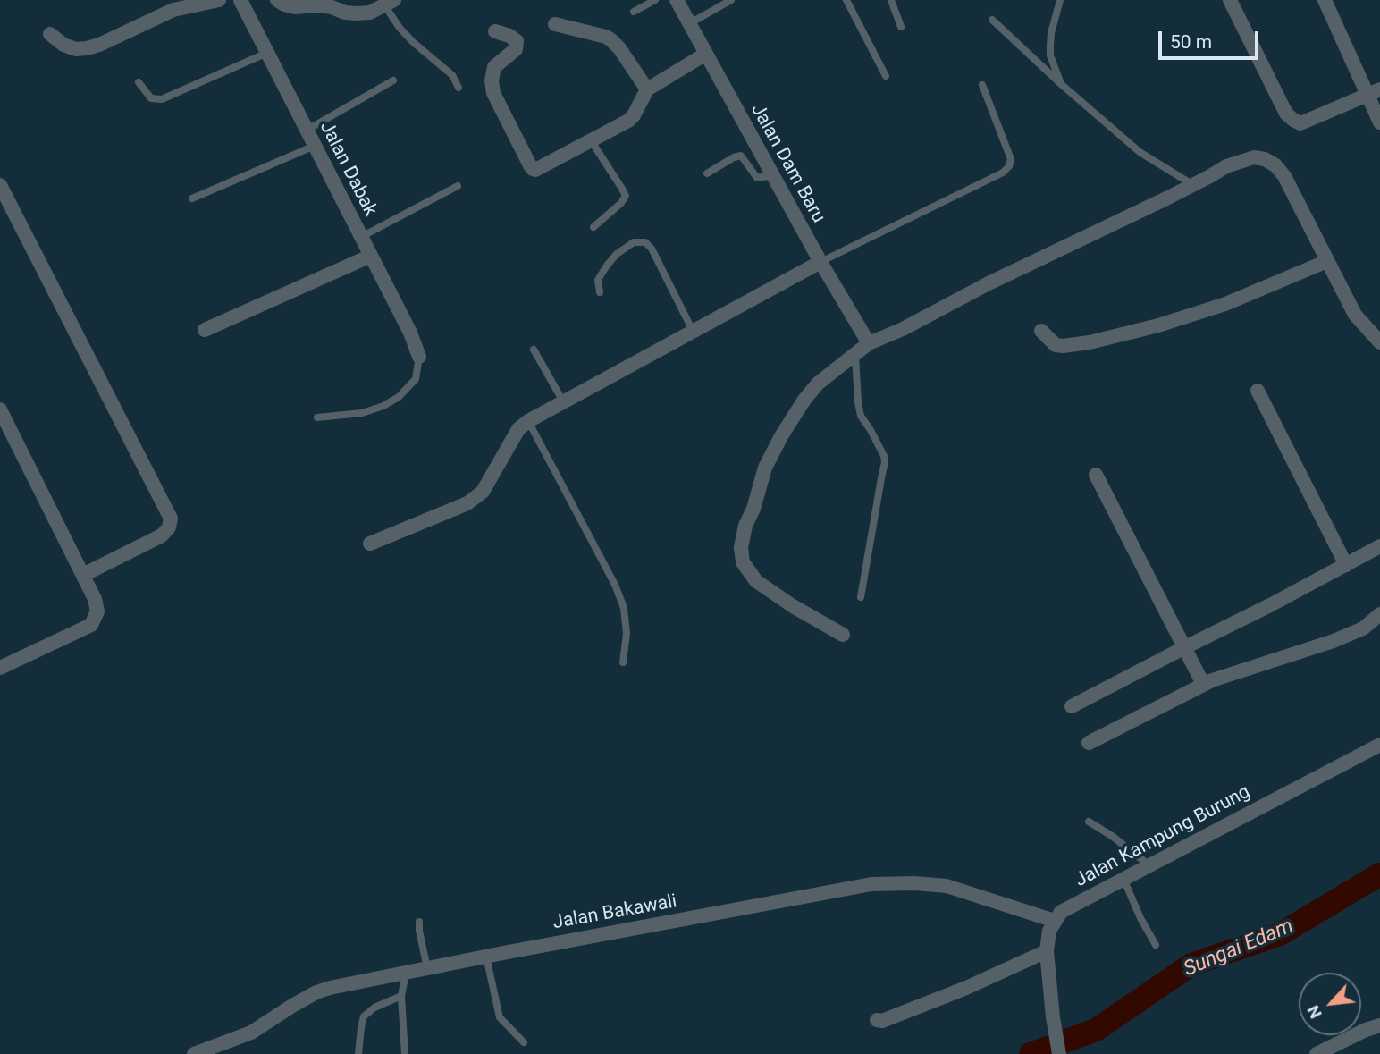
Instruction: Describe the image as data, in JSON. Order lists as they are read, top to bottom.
{
  "streets": {
    "street": [
      "Jalan Dam Baru",
      "Jalan Dabak",
      "Jalan Kampung Burung",
      "Jalan Bakawali"
    ]
  },
  "crossings": [
    ["Jalan Kampung Burung", "Jalan Bakawali"]
  ],
  "water": ["Sungai Edam"],
  "scale_bar": "50 m",
  "north": "bottom left"
}
